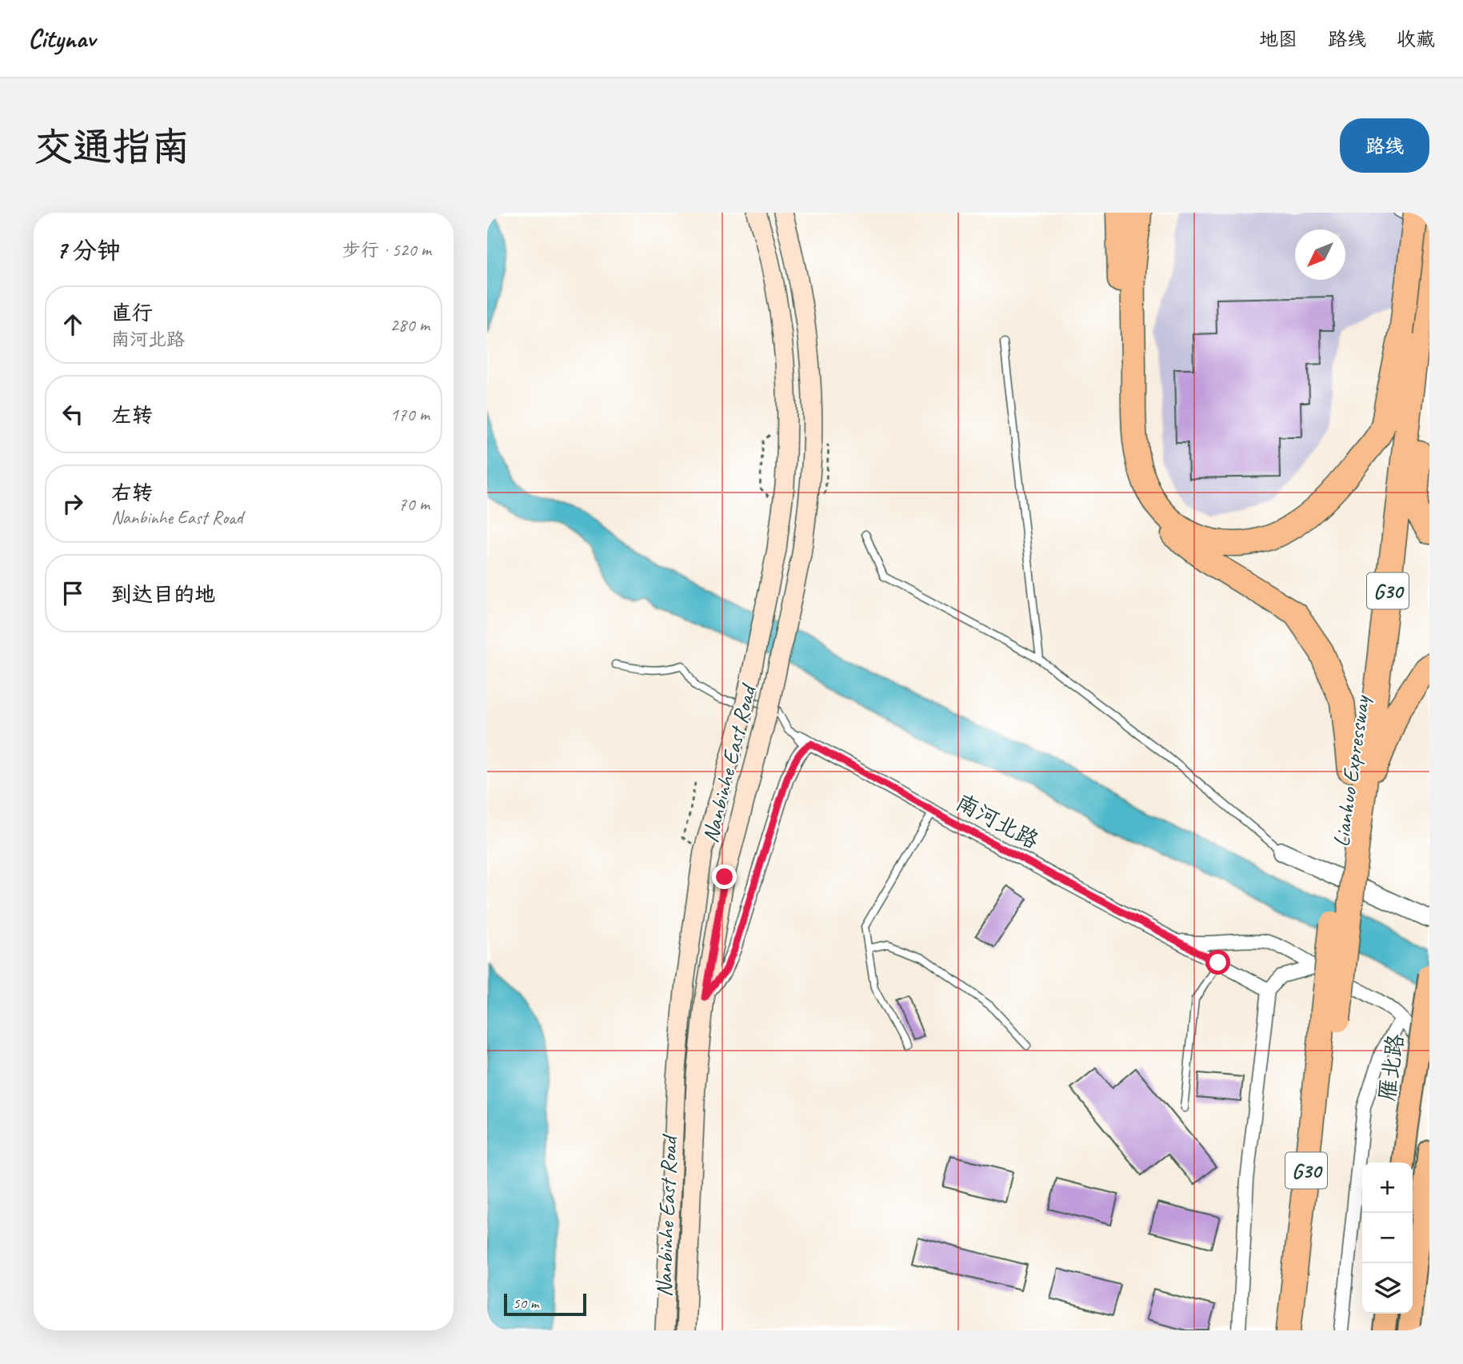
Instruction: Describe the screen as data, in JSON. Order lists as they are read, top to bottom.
{
  "streets": {
    "highway": ["G30", "Lianhuo Expressway", "雁北路"],
    "main road": ["Nanbinhe East Road"],
    "street": ["南河北路"]
  },
  "scale_bar": "50 m",
  "north": "bottom left",
  "page": {
    "header": "Citynav",
    "nav": ["地图", "路线", "收藏"],
    "buttons": "路线",
    "title": "交通指南",
    "heading": ["7 分钟", "步行 · 520 m"],
    "list": [
      ["直行", "南河北路", "280 m"],
      ["左转", "170 m"],
      ["右转", "Nanbinhe East Road", "70 m"],
      "到达目的地"
    ],
    "map_buttons": ["+", "−"],
    "scale": "50 m"
  }
}
